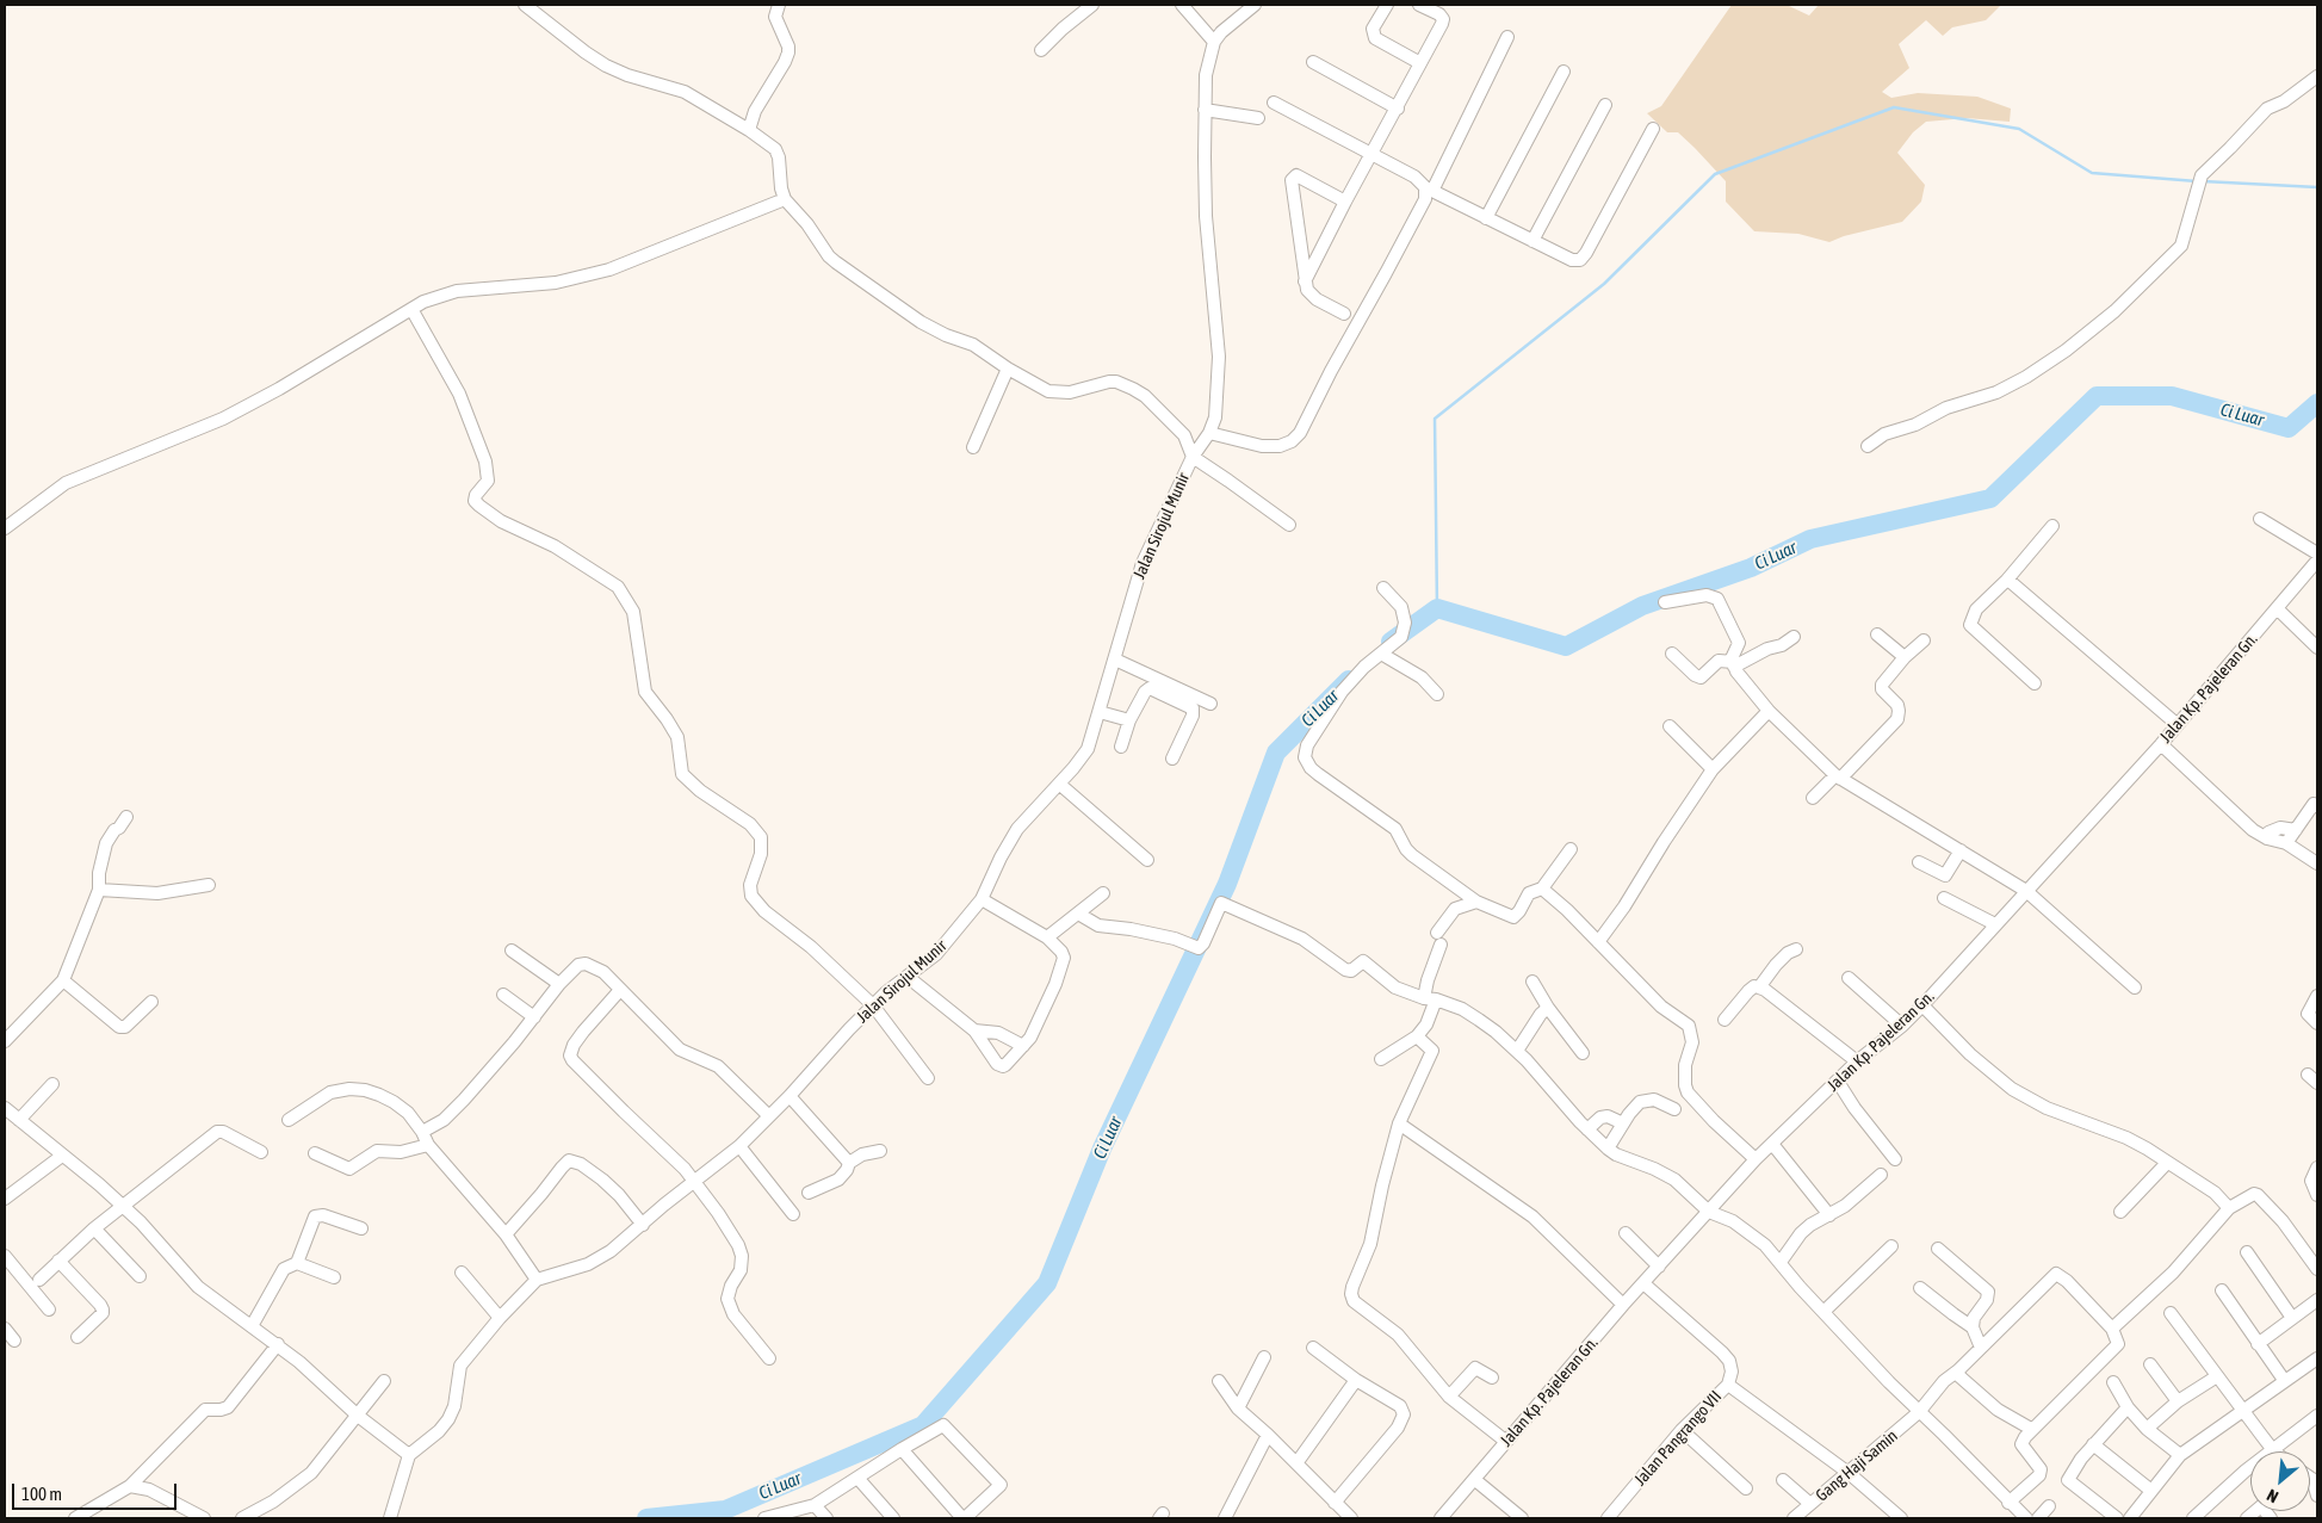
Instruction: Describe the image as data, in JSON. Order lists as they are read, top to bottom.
{
  "streets": {
    "street": [
      "Jalan Sirojul Munir",
      "Jalan Kp. Pajeleran Gn.",
      "Jalan Pangrango VII",
      "Gang Haji Samin"
    ]
  },
  "crossings": [
    ["Jalan Kp. Pajeleran Gn.", "Jalan Pangrango VII"]
  ],
  "water": ["Ci Luar"],
  "scale_bar": "100 m",
  "north": "bottom left"
}
